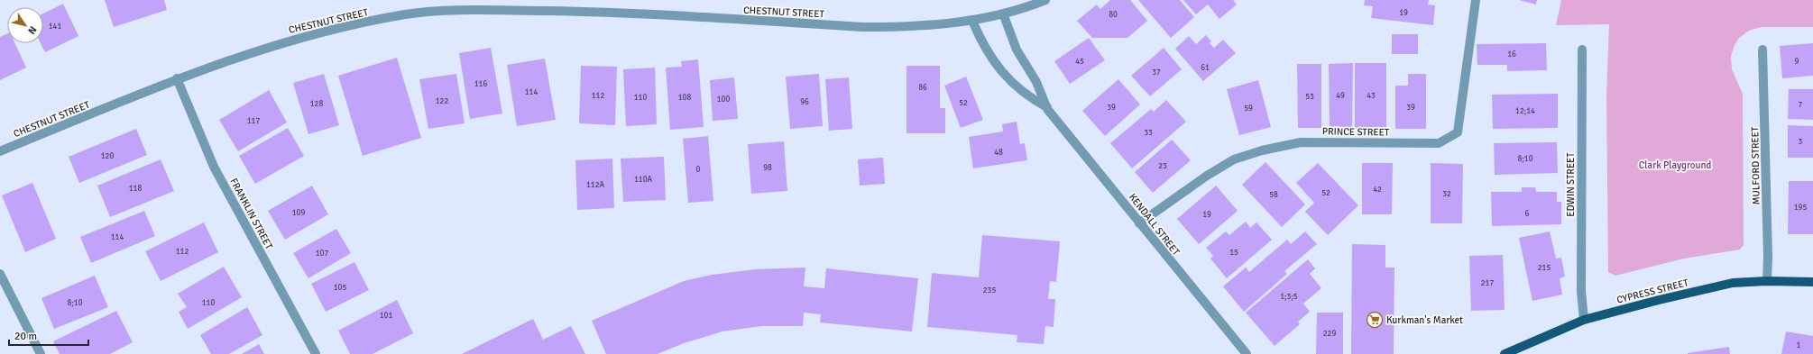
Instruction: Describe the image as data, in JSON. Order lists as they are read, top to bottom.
{
  "streets": {
    "main road": ["CYPRESS STREET"],
    "street": [
      "CHESTNUT STREET",
      "PRINCE STREET",
      "MULFORD STREET",
      "EDWIN STREET",
      "FRANKLIN STREET",
      "KENDALL STREET"
    ]
  },
  "crossings": [
    ["CHESTNUT STREET", "FRANKLIN STREET"],
    ["CHESTNUT STREET", "KENDALL STREET"],
    ["PRINCE STREET", "KENDALL STREET"],
    ["MULFORD STREET", "CYPRESS STREET"],
    ["EDWIN STREET", "CYPRESS STREET"]
  ],
  "parks": ["Clark Playground"],
  "places": {
    "supermarket": ["Kurkman's Market"]
  },
  "house_numbers": [
    "19",
    "80",
    "141",
    "16",
    "45",
    "9",
    "61",
    "37",
    "116",
    "86",
    "114",
    "112",
    "49",
    "43",
    "53",
    "110",
    "108",
    "100",
    "122",
    "96",
    "52",
    "128",
    "7",
    "39",
    "39",
    "59",
    "12;14",
    "117",
    "33",
    "3",
    "48",
    "120",
    "8;10",
    "23",
    "98",
    "0",
    "110A",
    "112A",
    "118",
    "42",
    "52",
    "32",
    "58",
    "195",
    "109",
    "6",
    "19",
    "114",
    "112",
    "15",
    "107",
    "215",
    "217",
    "105",
    "235",
    "1;3;5",
    "8;10",
    "110",
    "101",
    "229",
    "1"
  ],
  "scale_bar": "20 m",
  "north": "bottom right"
}
